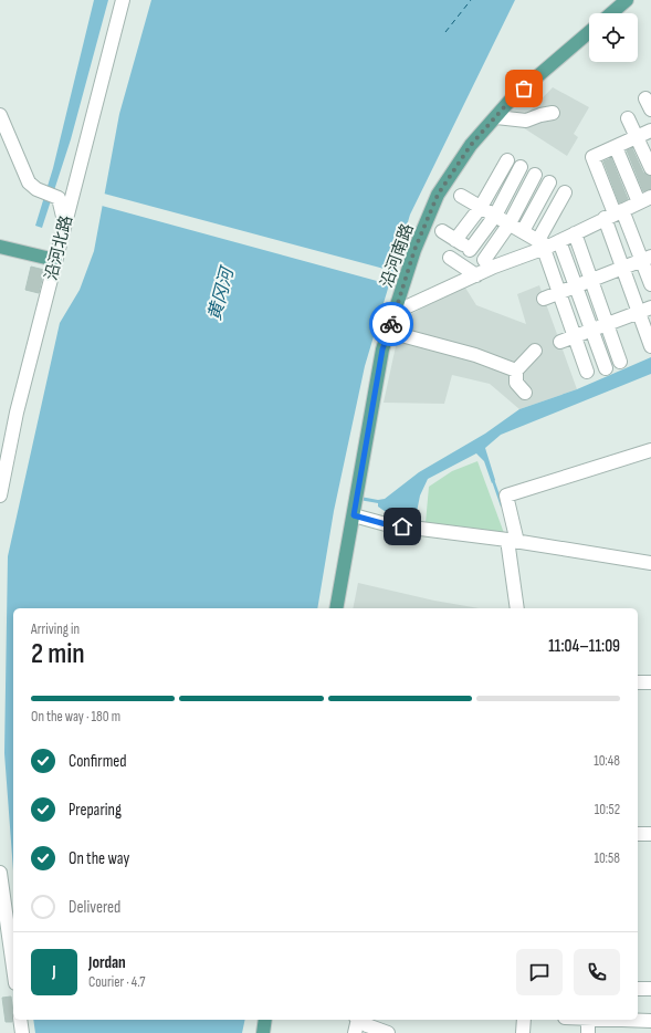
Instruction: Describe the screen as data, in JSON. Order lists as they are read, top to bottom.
{
  "streets": {
    "main road": ["沿河南路"],
    "street": ["沿河北路"]
  },
  "water": ["黄冈河"],
  "page": {
    "heading": ["2 min", "Arriving in", "11:04–11:09"],
    "panel": ["Jordan", "Courier · 4.7"],
    "bar": "On the way · 180 m",
    "list": [
      ["Confirmed", "10:48"],
      ["Preparing", "10:52"],
      ["On the way", "10:58"],
      "Delivered"
    ],
    "round": "J"
  }
}
